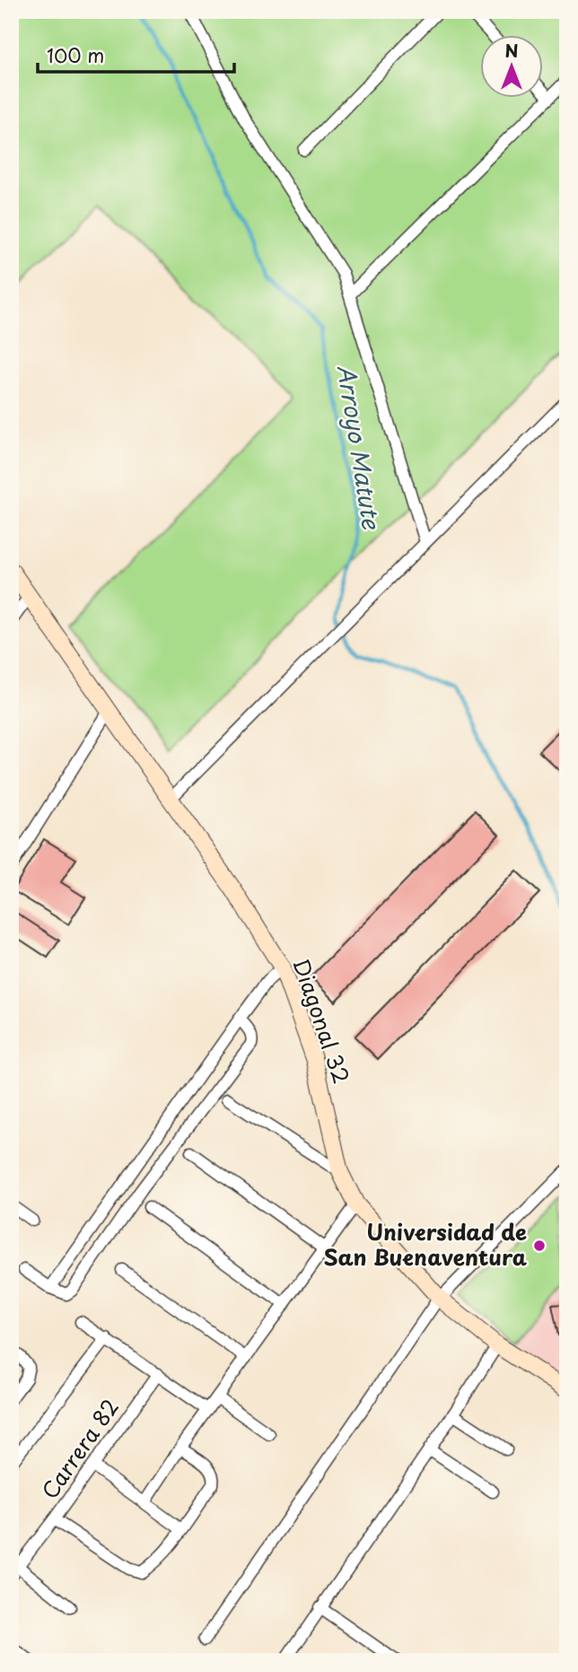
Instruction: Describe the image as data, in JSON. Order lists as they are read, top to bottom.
{
  "streets": {
    "street": ["Diagonal 32", "Carrera 82"]
  },
  "water": ["Arroyo Matute"],
  "places": ["Universidad de San Buenaventura"],
  "scale_bar": "100 m",
  "north": "top"
}
